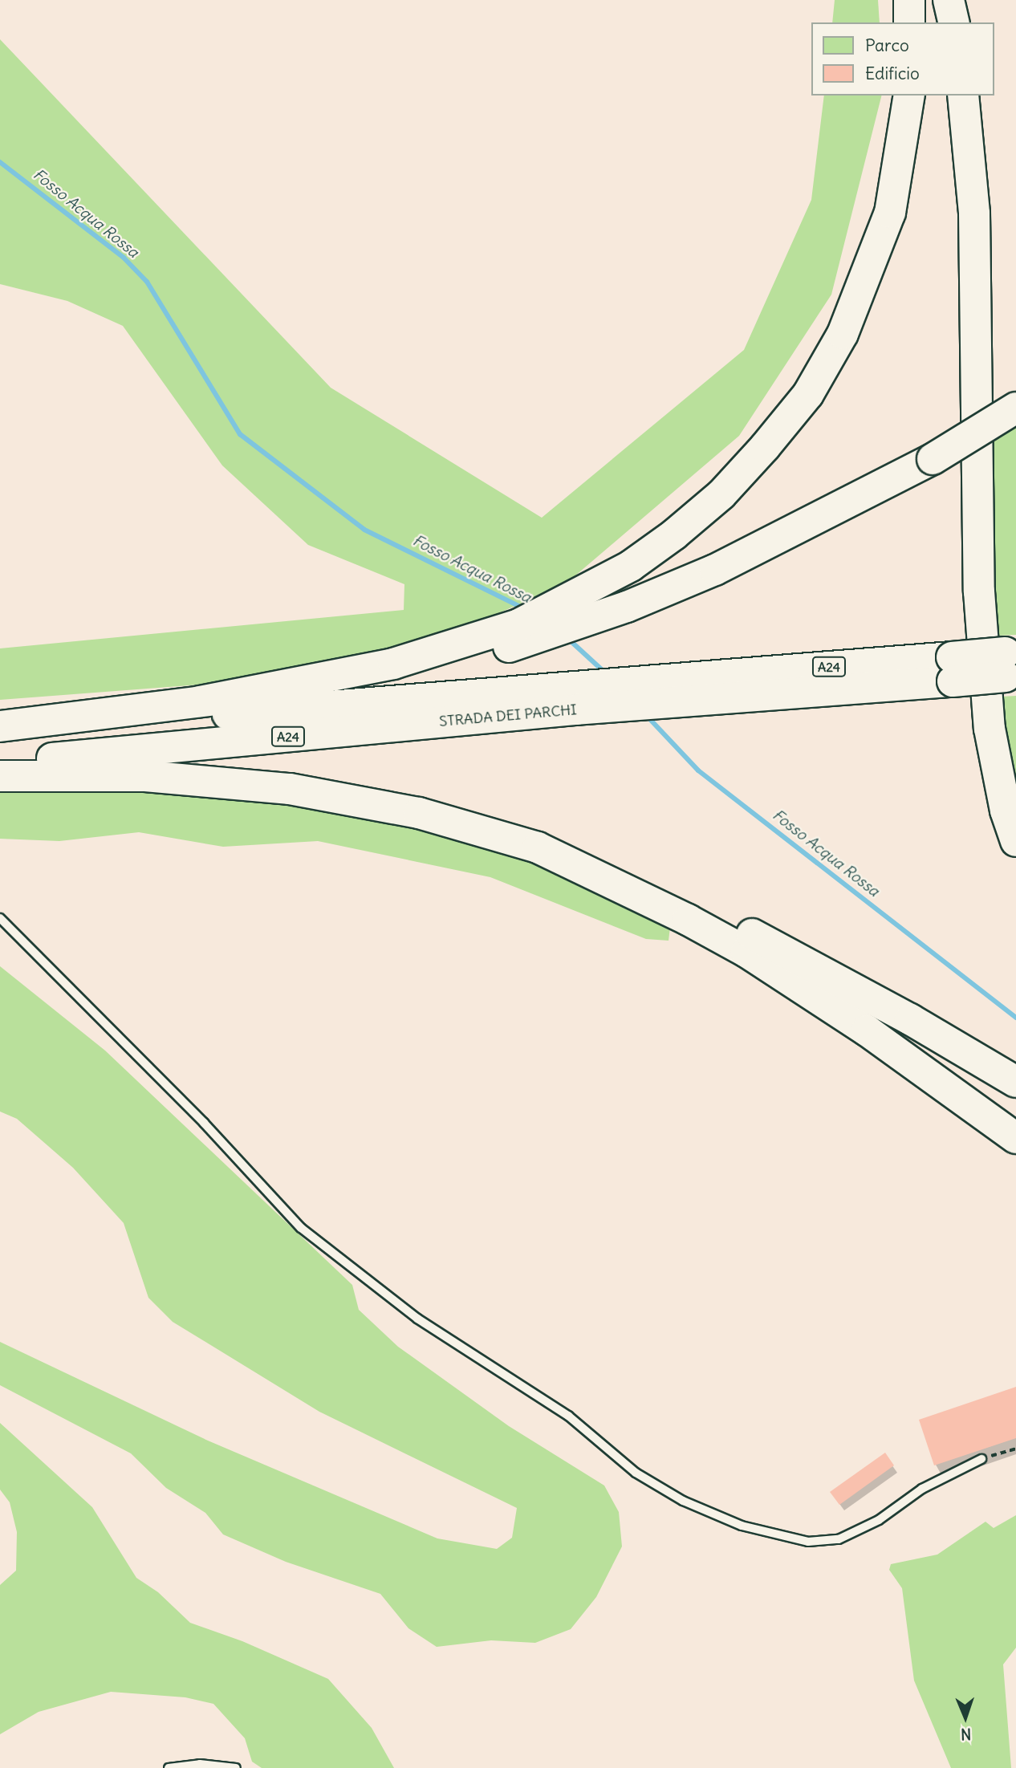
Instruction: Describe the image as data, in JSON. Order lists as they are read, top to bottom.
{
  "streets": {
    "highway": ["A24", "STRADA DEI PARCHI"]
  },
  "water": ["Fosso Acqua Rossa"],
  "legend": ["Parco", "Edificio"],
  "north": "bottom"
}
